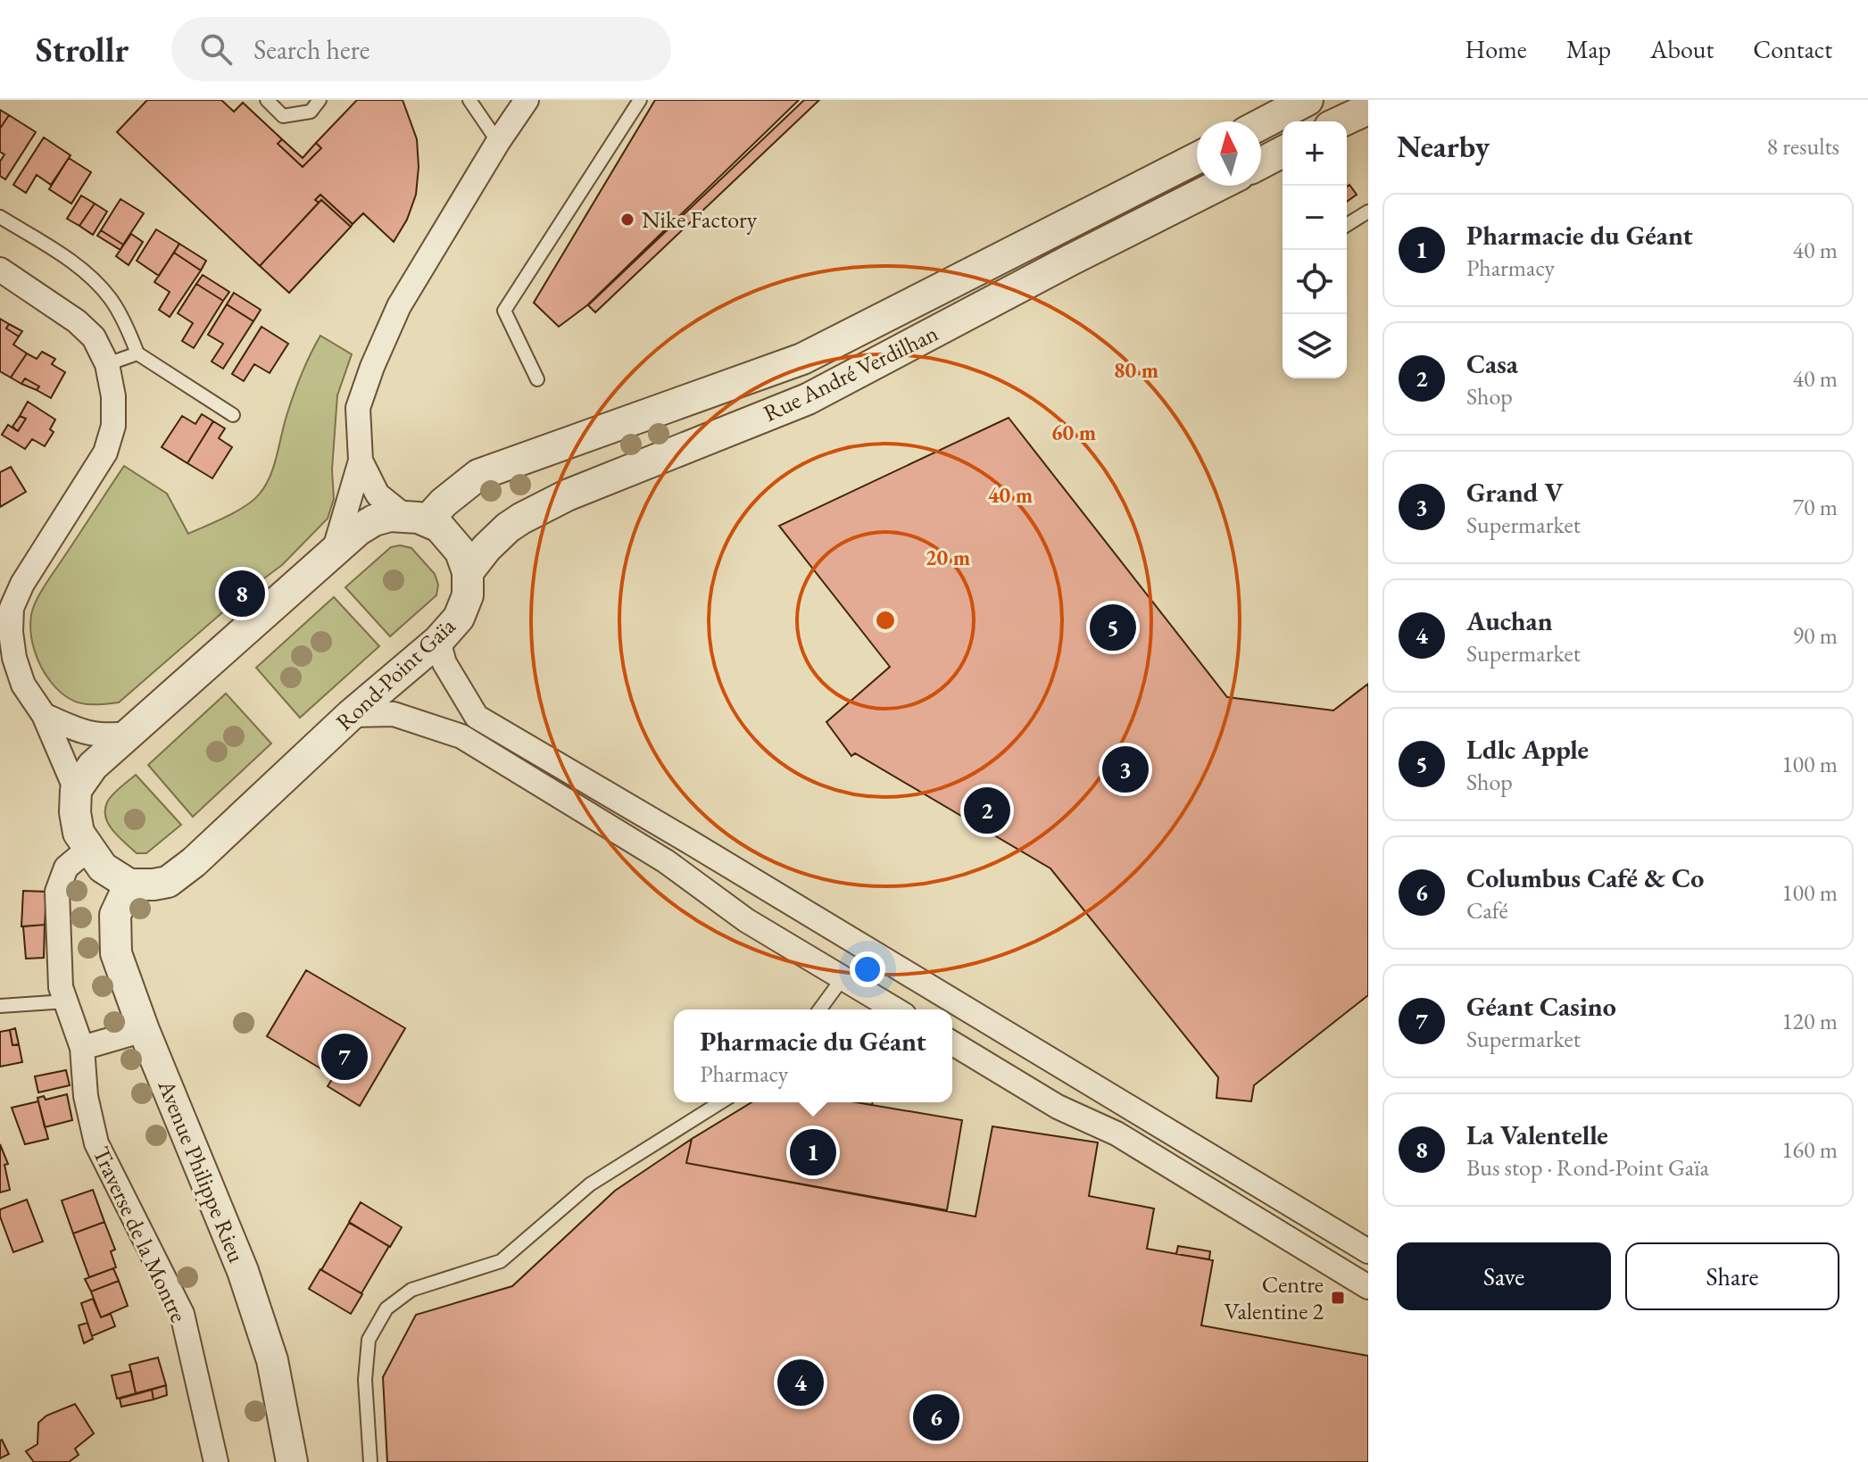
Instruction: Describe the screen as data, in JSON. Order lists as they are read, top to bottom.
{
  "streets": {
    "street": [
      "Rue André Verdilhan",
      "Rond-Point Gaïa",
      "Avenue Philippe Rieu",
      "Traverse de la Montre"
    ]
  },
  "crossings": [
    ["Rue André Verdilhan", "Rond-Point Gaïa"],
    ["Rond-Point Gaïa", "Avenue Philippe Rieu"]
  ],
  "places": {
    "other": ["Nike Factory"],
    "transit": ["Centre Valentine 2"]
  },
  "north": "top",
  "page": {
    "header": "Strollr",
    "search": "Search here",
    "nav": [
      "Home",
      "Map",
      "About",
      "Contact"
    ],
    "heading": ["Nearby", "8 results"],
    "map_buttons": ["+", "−"],
    "list": [
      {
        "mark": "1",
        "name": "Pharmacie du Géant",
        "note": "Pharmacy",
        "value": "40 m"
      },
      {
        "mark": "2",
        "name": "Casa",
        "note": "Shop",
        "value": "40 m"
      },
      {
        "mark": "3",
        "name": "Grand V",
        "note": "Supermarket",
        "value": "70 m"
      },
      {
        "mark": "4",
        "name": "Auchan",
        "note": "Supermarket",
        "value": "90 m"
      },
      {
        "mark": "5",
        "name": "Ldlc Apple",
        "note": "Shop",
        "value": "100 m"
      },
      {
        "mark": "6",
        "name": "Columbus Café & Co",
        "note": "Café",
        "value": "100 m"
      },
      {
        "mark": "7",
        "name": "Géant Casino",
        "note": "Supermarket",
        "value": "120 m"
      },
      {
        "mark": "8",
        "name": "La Valentelle",
        "note": "Bus stop · Rond-Point Gaïa",
        "value": "160 m"
      }
    ],
    "pins": [
      "8",
      "5",
      "3",
      "2",
      "7",
      "1",
      "4",
      "6"
    ],
    "popup": ["Pharmacie du Géant", "Pharmacy"],
    "buttons": ["Save", "Share"]
  },
  "rings": [
    "80 m",
    "60 m",
    "40 m",
    "20 m"
  ]
}
